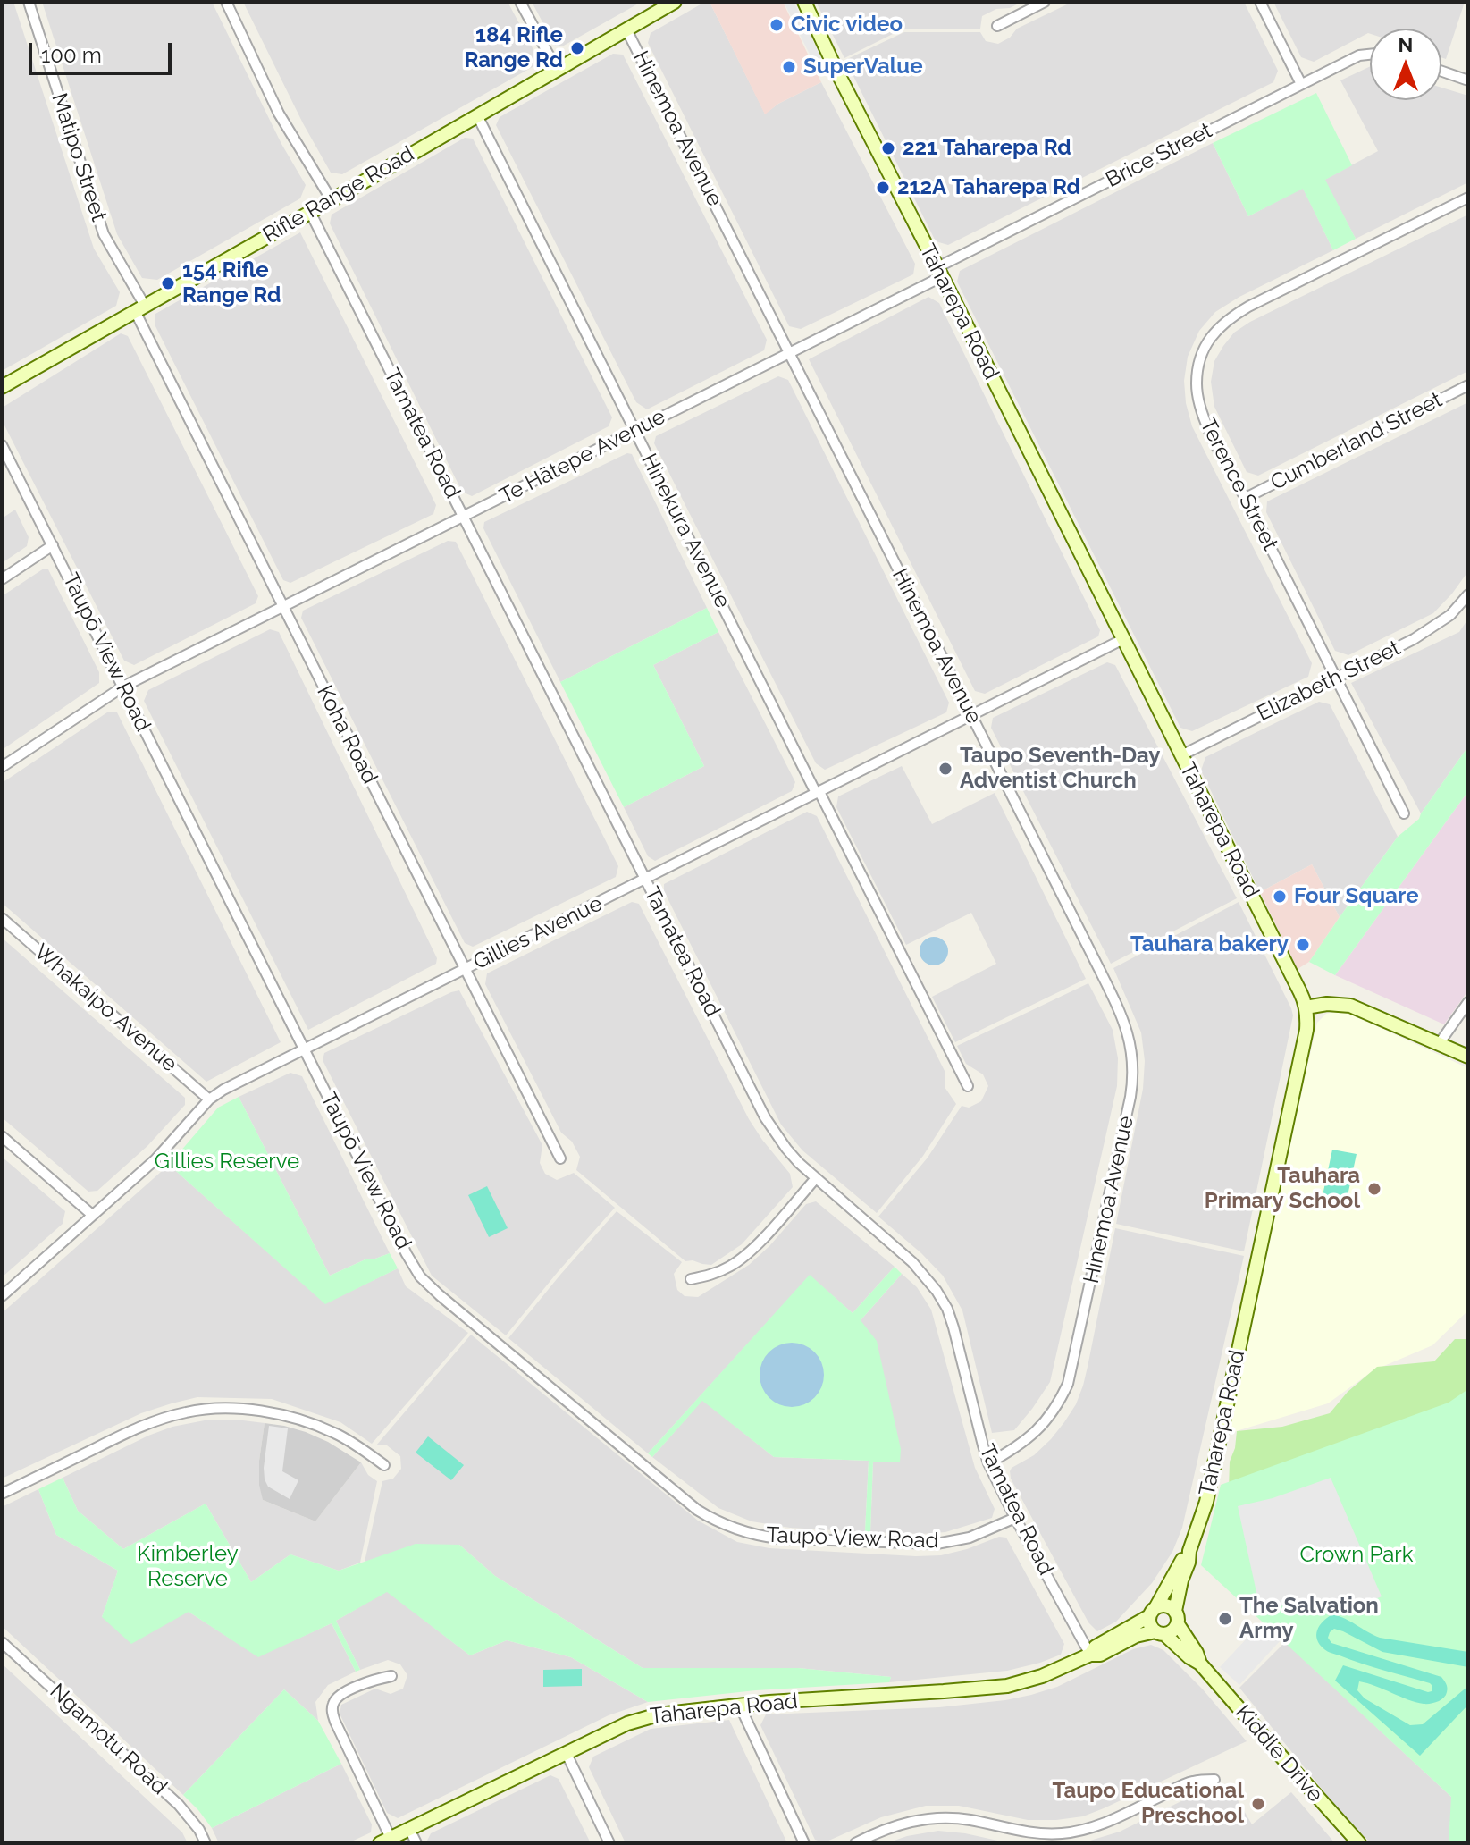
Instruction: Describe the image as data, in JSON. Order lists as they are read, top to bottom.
{
  "streets": {
    "street": [
      "Hinemoa Avenue",
      "Brice Street",
      "Matipo Street",
      "Rifle Range Road",
      "Taharepa Road",
      "Tamatea Road",
      "Cumberland Street",
      "Te Hātepe Avenue",
      "Terence Street",
      "Hinekura Avenue",
      "Taupō View Road",
      "Elizabeth Street",
      "Koha Road",
      "Gillies Avenue",
      "Whakaipo Avenue",
      "Ngamotu Road",
      "Kiddle Drive"
    ]
  },
  "crossings": [
    ["Hinemoa Avenue", "Rifle Range Road"],
    ["Hinemoa Avenue", "Tamatea Road"],
    ["Hinemoa Avenue", "Te Hātepe Avenue"],
    ["Hinemoa Avenue", "Gillies Avenue"],
    ["Brice Street", "Taharepa Road"],
    ["Brice Street", "Te Hātepe Avenue"],
    ["Matipo Street", "Rifle Range Road"],
    ["Matipo Street", "Koha Road"],
    ["Rifle Range Road", "Tamatea Road"],
    ["Rifle Range Road", "Hinekura Avenue"],
    ["Rifle Range Road", "Koha Road"],
    ["Taharepa Road", "Tamatea Road"],
    ["Taharepa Road", "Te Hātepe Avenue"],
    ["Taharepa Road", "Elizabeth Street"],
    ["Taharepa Road", "Gillies Avenue"],
    ["Taharepa Road", "Kiddle Drive"],
    ["Tamatea Road", "Te Hātepe Avenue"],
    ["Tamatea Road", "Taupō View Road"],
    ["Tamatea Road", "Gillies Avenue"],
    ["Cumberland Street", "Terence Street"],
    ["Te Hātepe Avenue", "Hinekura Avenue"],
    ["Te Hātepe Avenue", "Taupō View Road"],
    ["Te Hātepe Avenue", "Koha Road"],
    ["Terence Street", "Elizabeth Street"],
    ["Hinekura Avenue", "Gillies Avenue"],
    ["Taupō View Road", "Gillies Avenue"],
    ["Koha Road", "Gillies Avenue"],
    ["Gillies Avenue", "Whakaipo Avenue"]
  ],
  "parks": ["Gillies Reserve", "Kimberley Reserve", "Crown Park"],
  "places": [
    "Civic video",
    "184 Rifle Range Rd",
    "SuperValue",
    "221 Taharepa Rd",
    "212A Taharepa Rd",
    "154 Rifle Range Rd",
    "Taupo Seventh-Day Adventist Church",
    "Four Square",
    "Tauhara bakery",
    "Tauhara Primary School",
    "The Salvation Army",
    "Taupo Educational Preschool"
  ],
  "scale_bar": "100 m",
  "north": "top"
}
